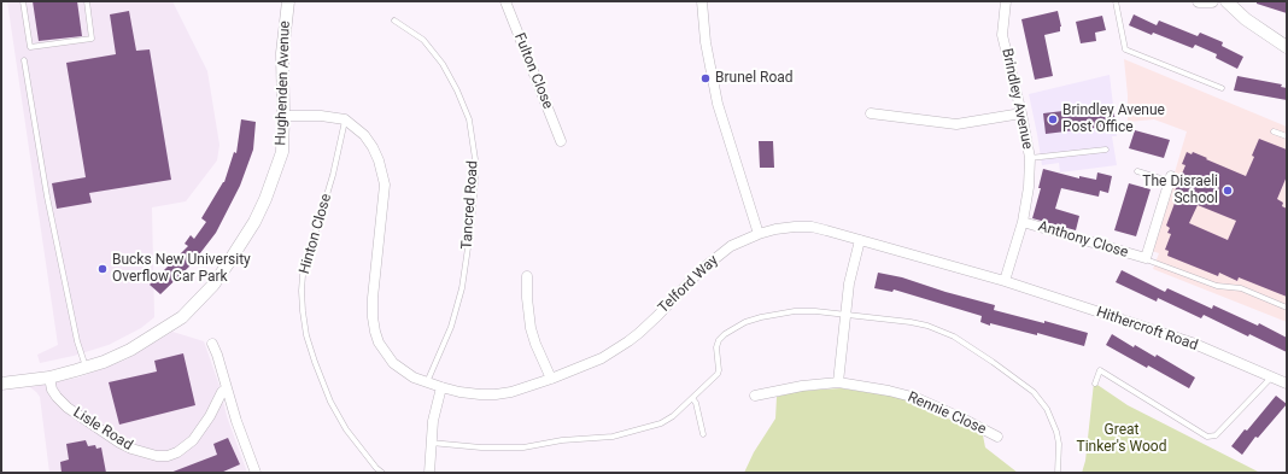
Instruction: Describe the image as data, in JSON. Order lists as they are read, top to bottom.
{
  "streets": {
    "street": [
      "Fulton Close",
      "Hughenden Avenue",
      "Brindley Avenue",
      "Anthony Close",
      "Telford Way",
      "Hithercroft Road",
      "Rennie Close",
      "Lisle Road"
    ],
    "lane": ["Tancred Road", "Hinton Close"]
  },
  "crossings": [
    ["Hughenden Avenue", "Telford Way"],
    ["Hughenden Avenue", "Lisle Road"],
    ["Brindley Avenue", "Anthony Close"],
    ["Brindley Avenue", "Telford Way"],
    ["Brindley Avenue", "Hithercroft Road"],
    ["Tancred Road", "Telford Way"],
    ["Hinton Close", "Telford Way"],
    ["Telford Way", "Hithercroft Road"]
  ],
  "parks": ["Great Tinker's Wood"],
  "places": [
    "Brunel Road",
    "Brindley Avenue Post Office",
    "The Disraeli School",
    "Bucks New University Overflow Car Park"
  ]
}
